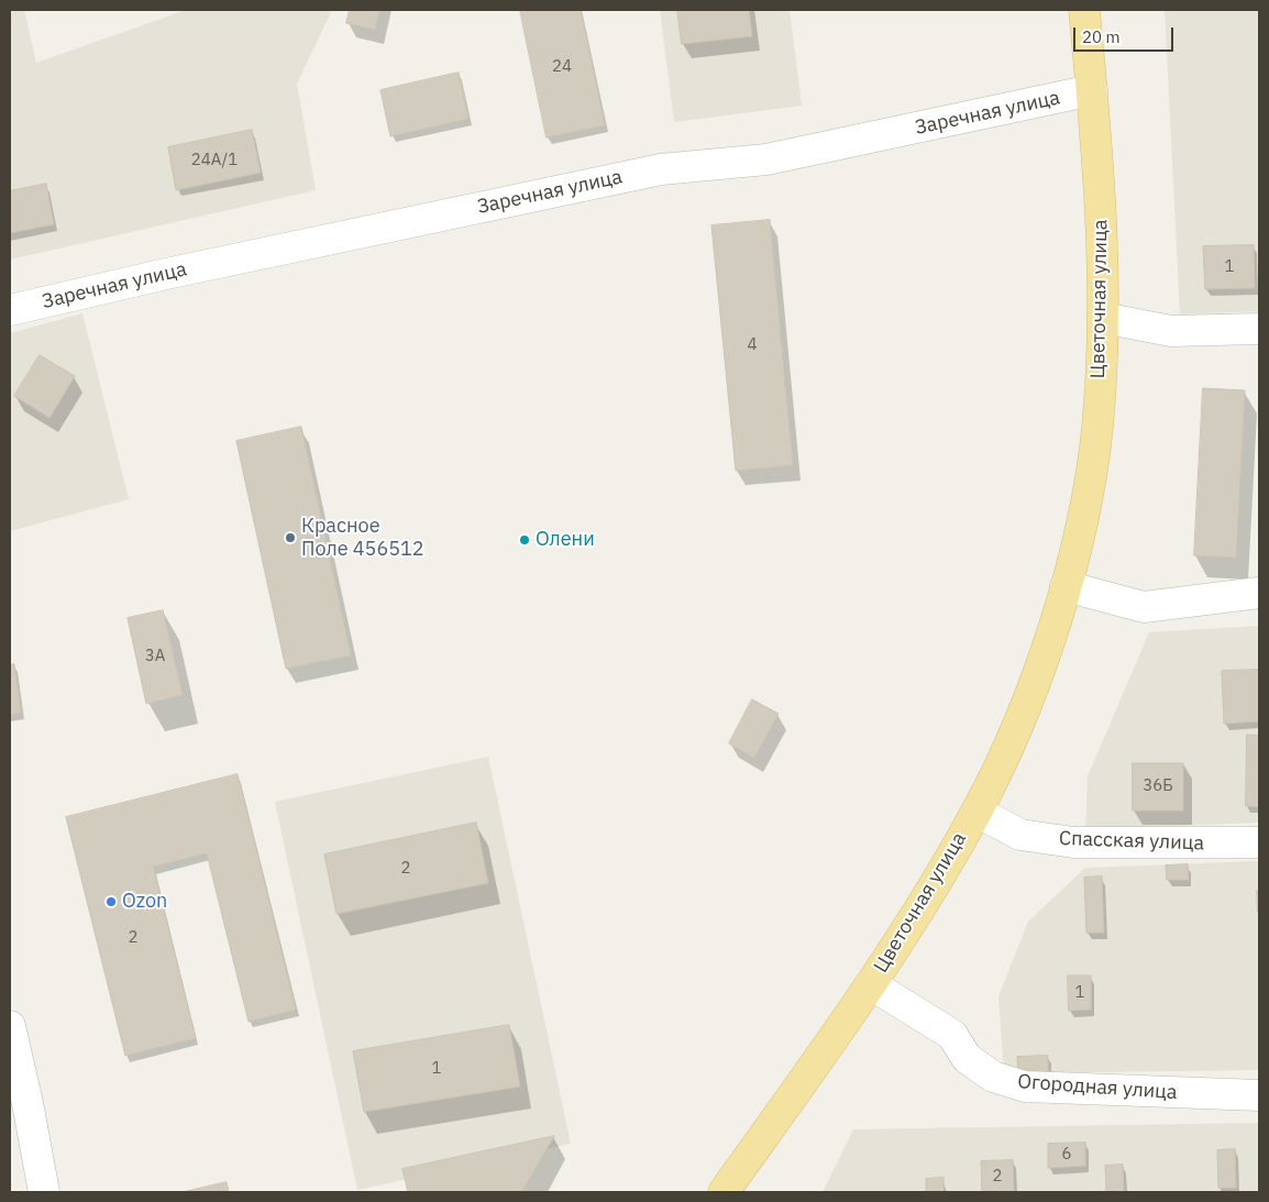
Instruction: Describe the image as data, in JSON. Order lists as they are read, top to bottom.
{
  "streets": {
    "main road": ["Цветочная улица"],
    "street": ["Заречная улица", "Спасская улица", "Огородная улица"]
  },
  "crossings": [
    ["Заречная улица", "Цветочная улица"],
    ["Цветочная улица", "Спасская улица"],
    ["Цветочная улица", "Огородная улица"]
  ],
  "places": ["Красное Поле 456512", "Олени", "Ozon"],
  "house_numbers": [
    "24",
    "24А/1",
    "1",
    "4",
    "3А",
    "36Б",
    "2",
    "2",
    "1",
    "1",
    "6",
    "2"
  ],
  "scale_bar": "20 m"
}
